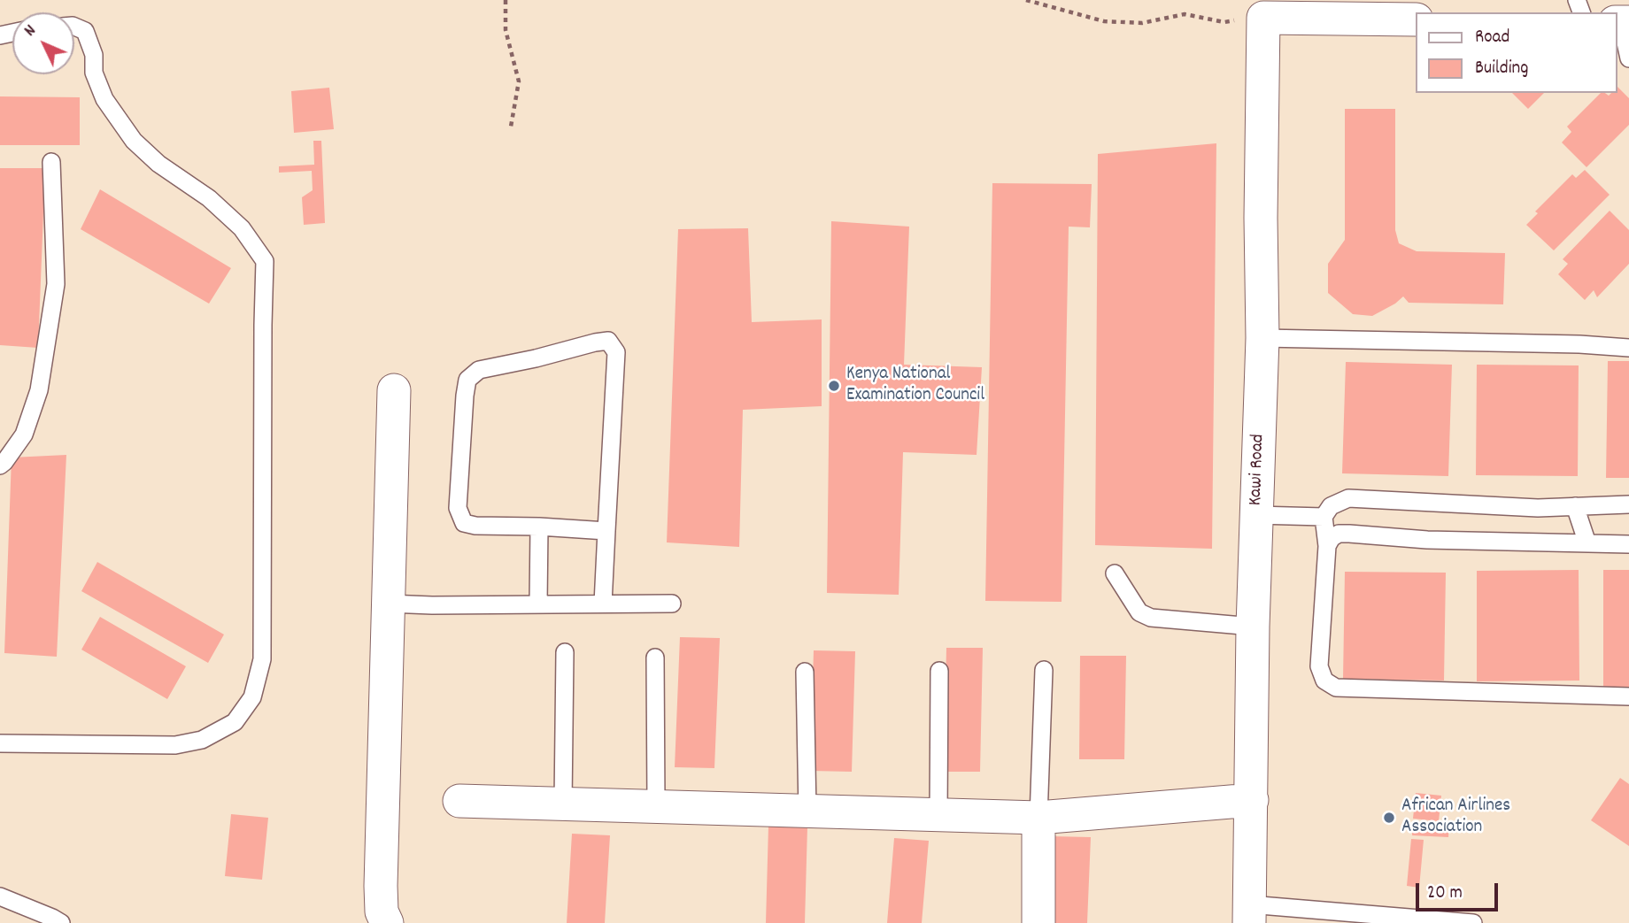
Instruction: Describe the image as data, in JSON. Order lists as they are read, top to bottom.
{
  "streets": {
    "street": ["Kawi Road"]
  },
  "places": ["Kenya National Examination Council", "African Airlines Association"],
  "legend": ["Road", "Building"],
  "scale_bar": "20 m",
  "north": "top left"
}
